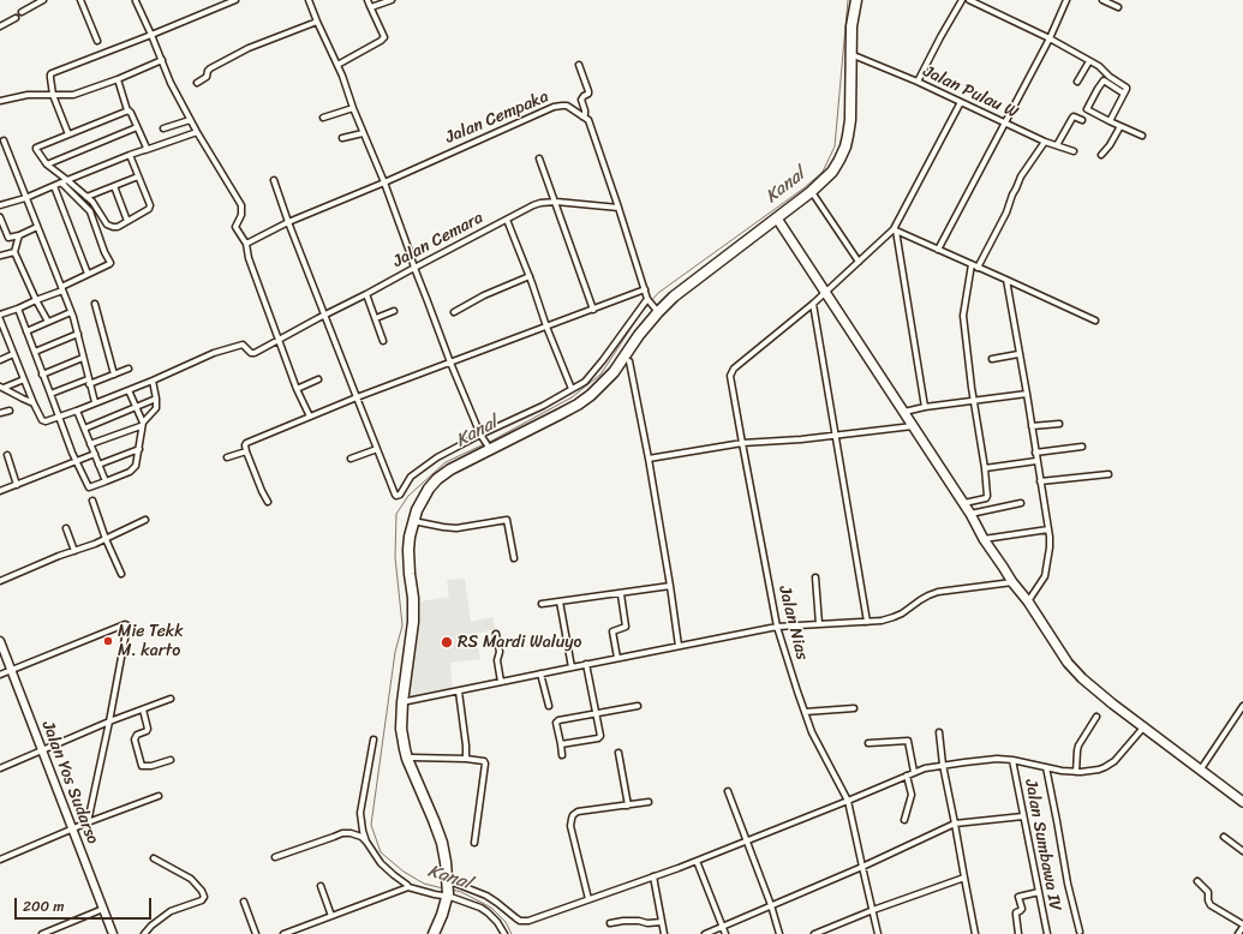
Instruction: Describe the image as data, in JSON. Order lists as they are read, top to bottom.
{
  "streets": {
    "street": [
      "Jalan Pulau W",
      "Jalan Cempaka",
      "Jalan Cemara",
      "Jalan Nias",
      "Jalan Yos Sudarso",
      "Jalan Sumbawa IV"
    ]
  },
  "water": ["Kanal"],
  "places": ["Mie Tekk M. karto", "RS Mardi Waluyo"],
  "scale_bar": "200 m"
}
